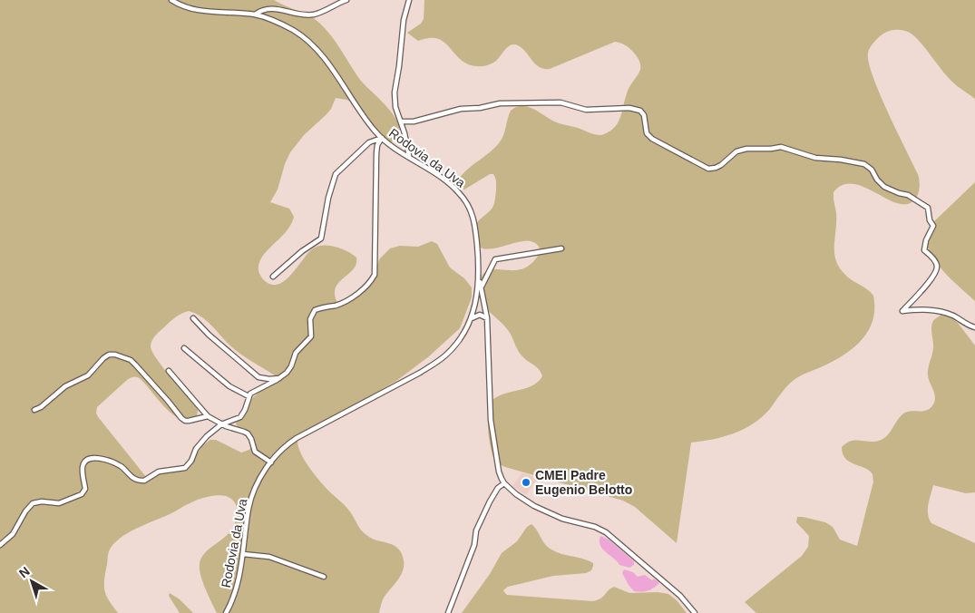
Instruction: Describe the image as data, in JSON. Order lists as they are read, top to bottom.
{
  "streets": {
    "street": ["Rodovia da Uva"]
  },
  "places": ["CMEI Padre Eugenio Belotto"],
  "north": "top left"
}
